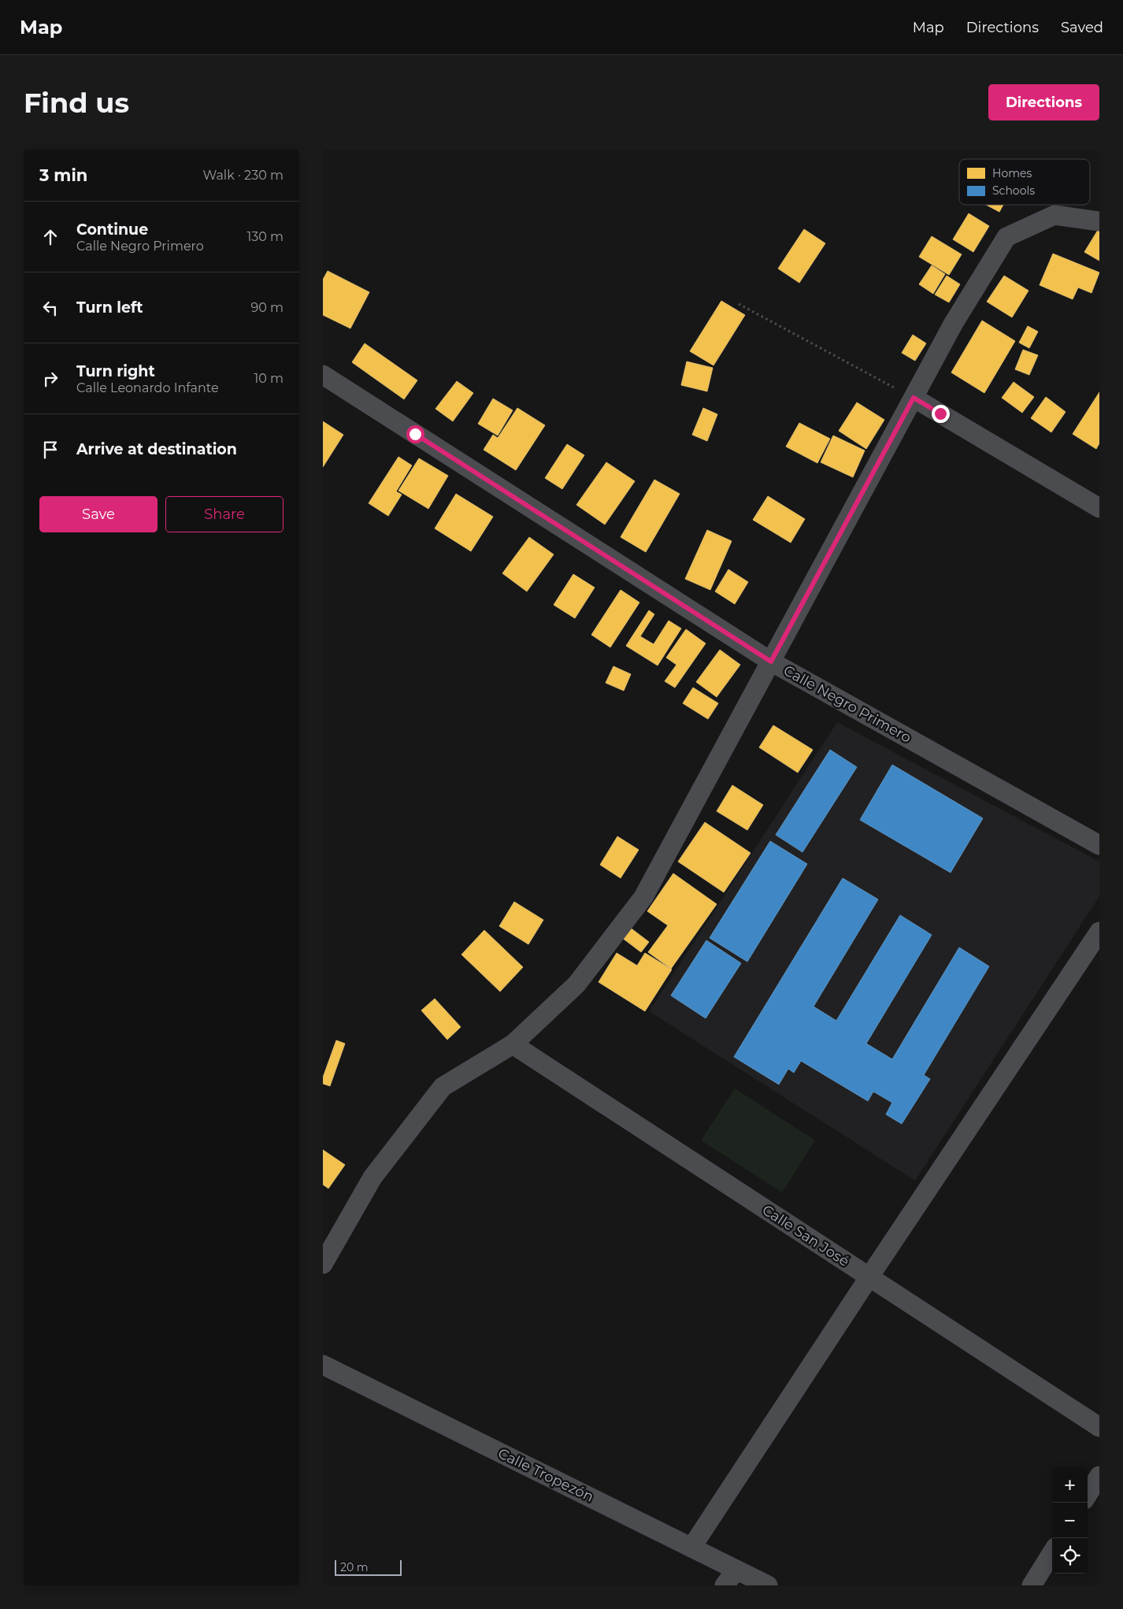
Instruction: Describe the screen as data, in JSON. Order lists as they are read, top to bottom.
{
  "streets": {
    "street": ["Calle Negro Primero", "Calle San José", "Calle Tropezón"]
  },
  "legend": ["Homes", "Schools"],
  "scale_bar": "20 m",
  "page": {
    "header": "Map",
    "nav": ["Map", "Directions", "Saved"],
    "buttons": [
      "Directions",
      ["Save", "Share"]
    ],
    "title": "Find us",
    "heading": ["3 min", "Walk · 230 m"],
    "list": [
      ["Continue", "Calle Negro Primero", "130 m"],
      ["Turn left", "90 m"],
      ["Turn right", "Calle Leonardo Infante", "10 m"],
      "Arrive at destination"
    ],
    "map_buttons": ["+", "−"],
    "scale": "20 m"
  }
}
